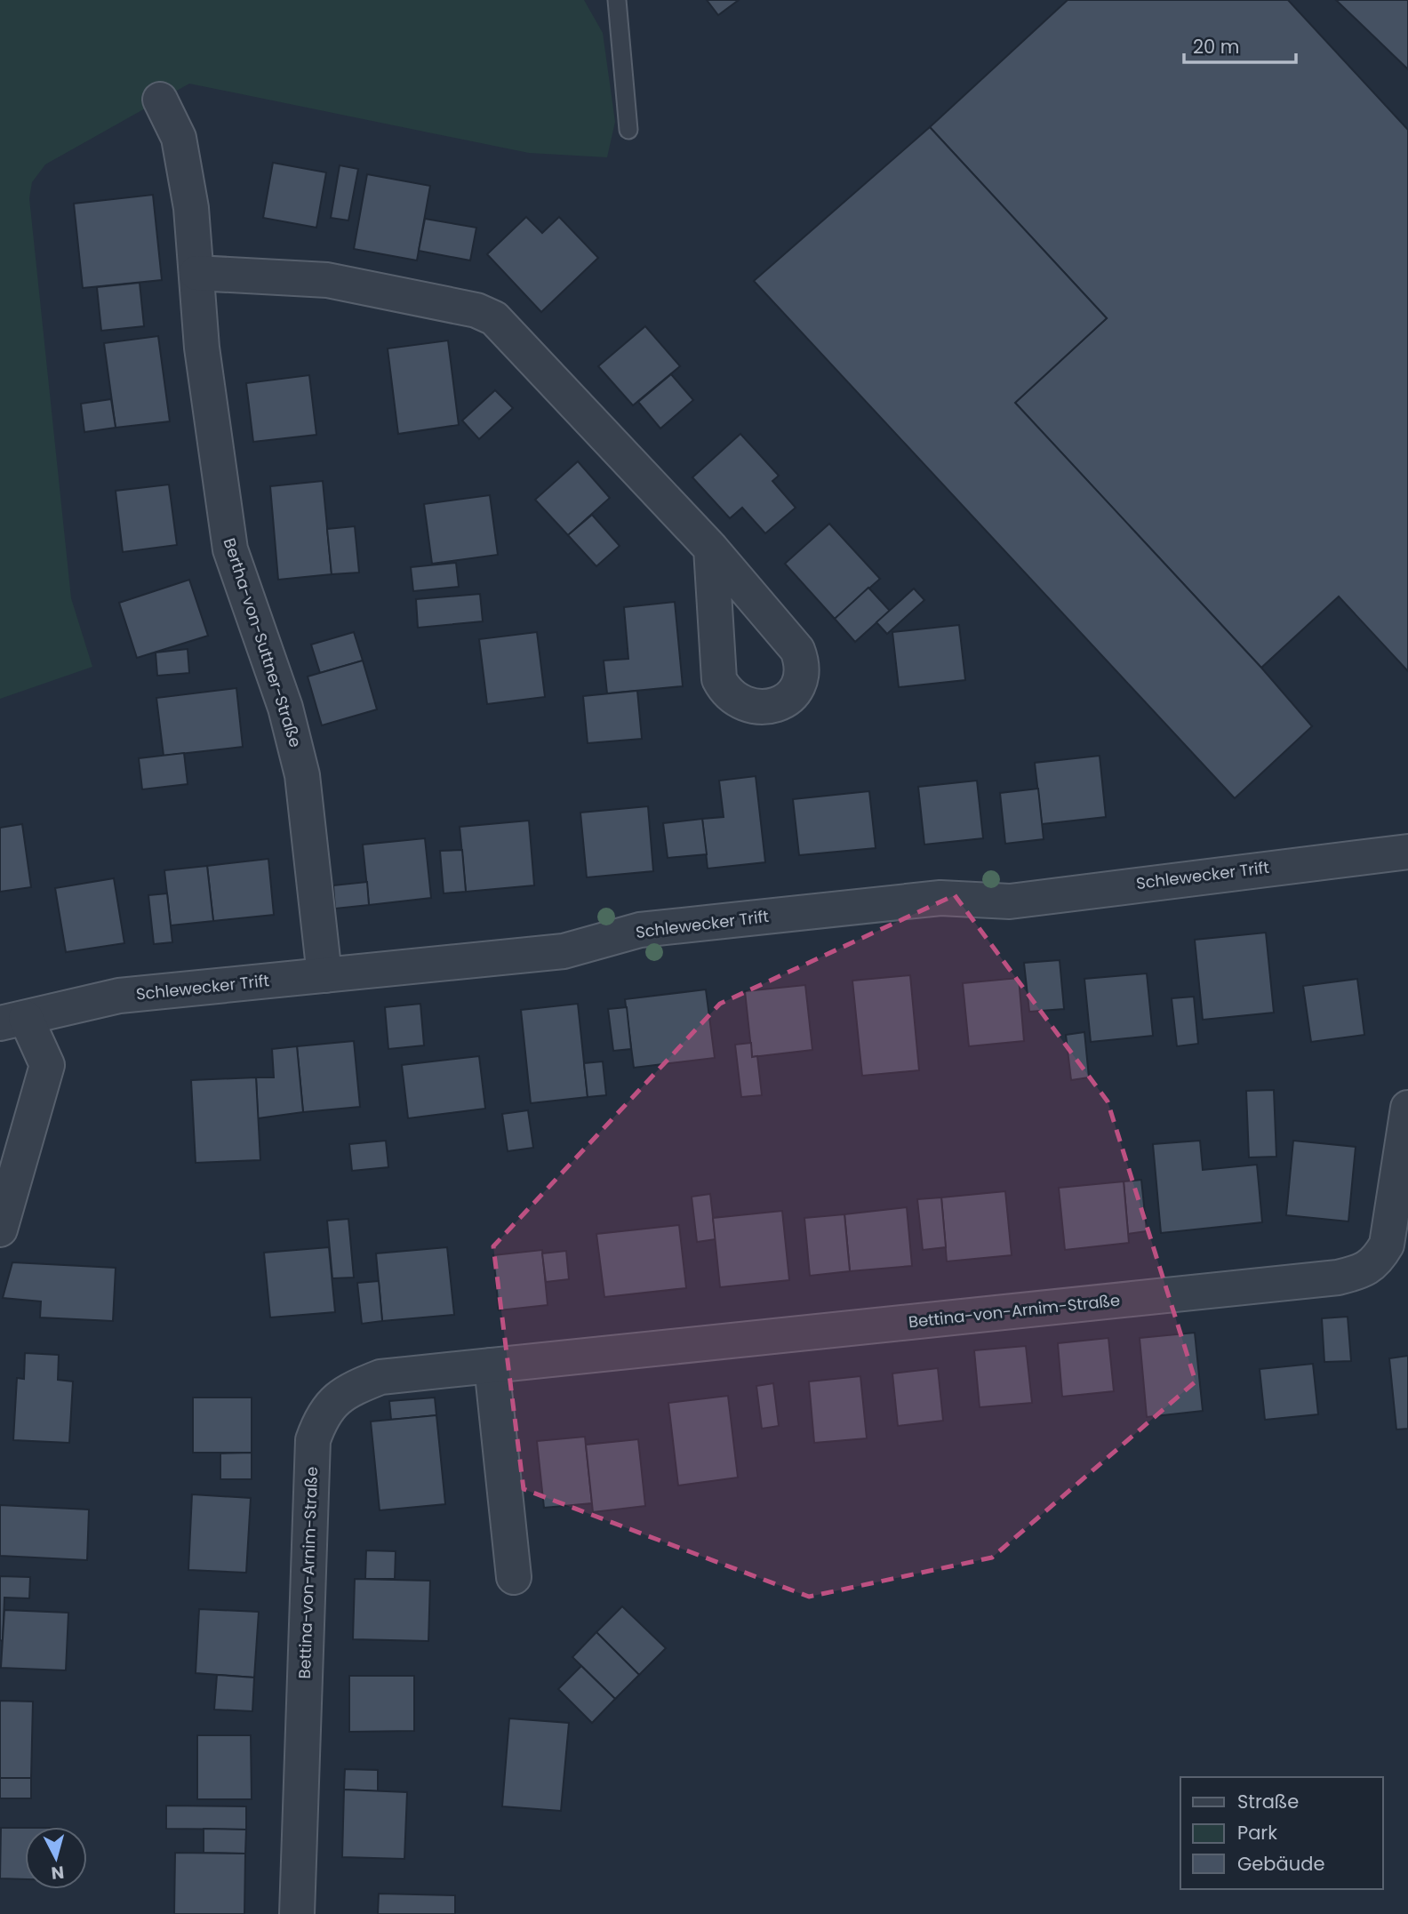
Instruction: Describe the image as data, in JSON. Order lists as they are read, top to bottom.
{
  "streets": {
    "street": ["Bertha-von-Suttner-Straße", "Schlewecker Trift", "Bettina-von-Arnim-Straße"]
  },
  "crossings": [
    ["Bertha-von-Suttner-Straße", "Schlewecker Trift"]
  ],
  "legend": ["Straße", "Park", "Gebäude"],
  "scale_bar": "20 m",
  "north": "bottom"
}
